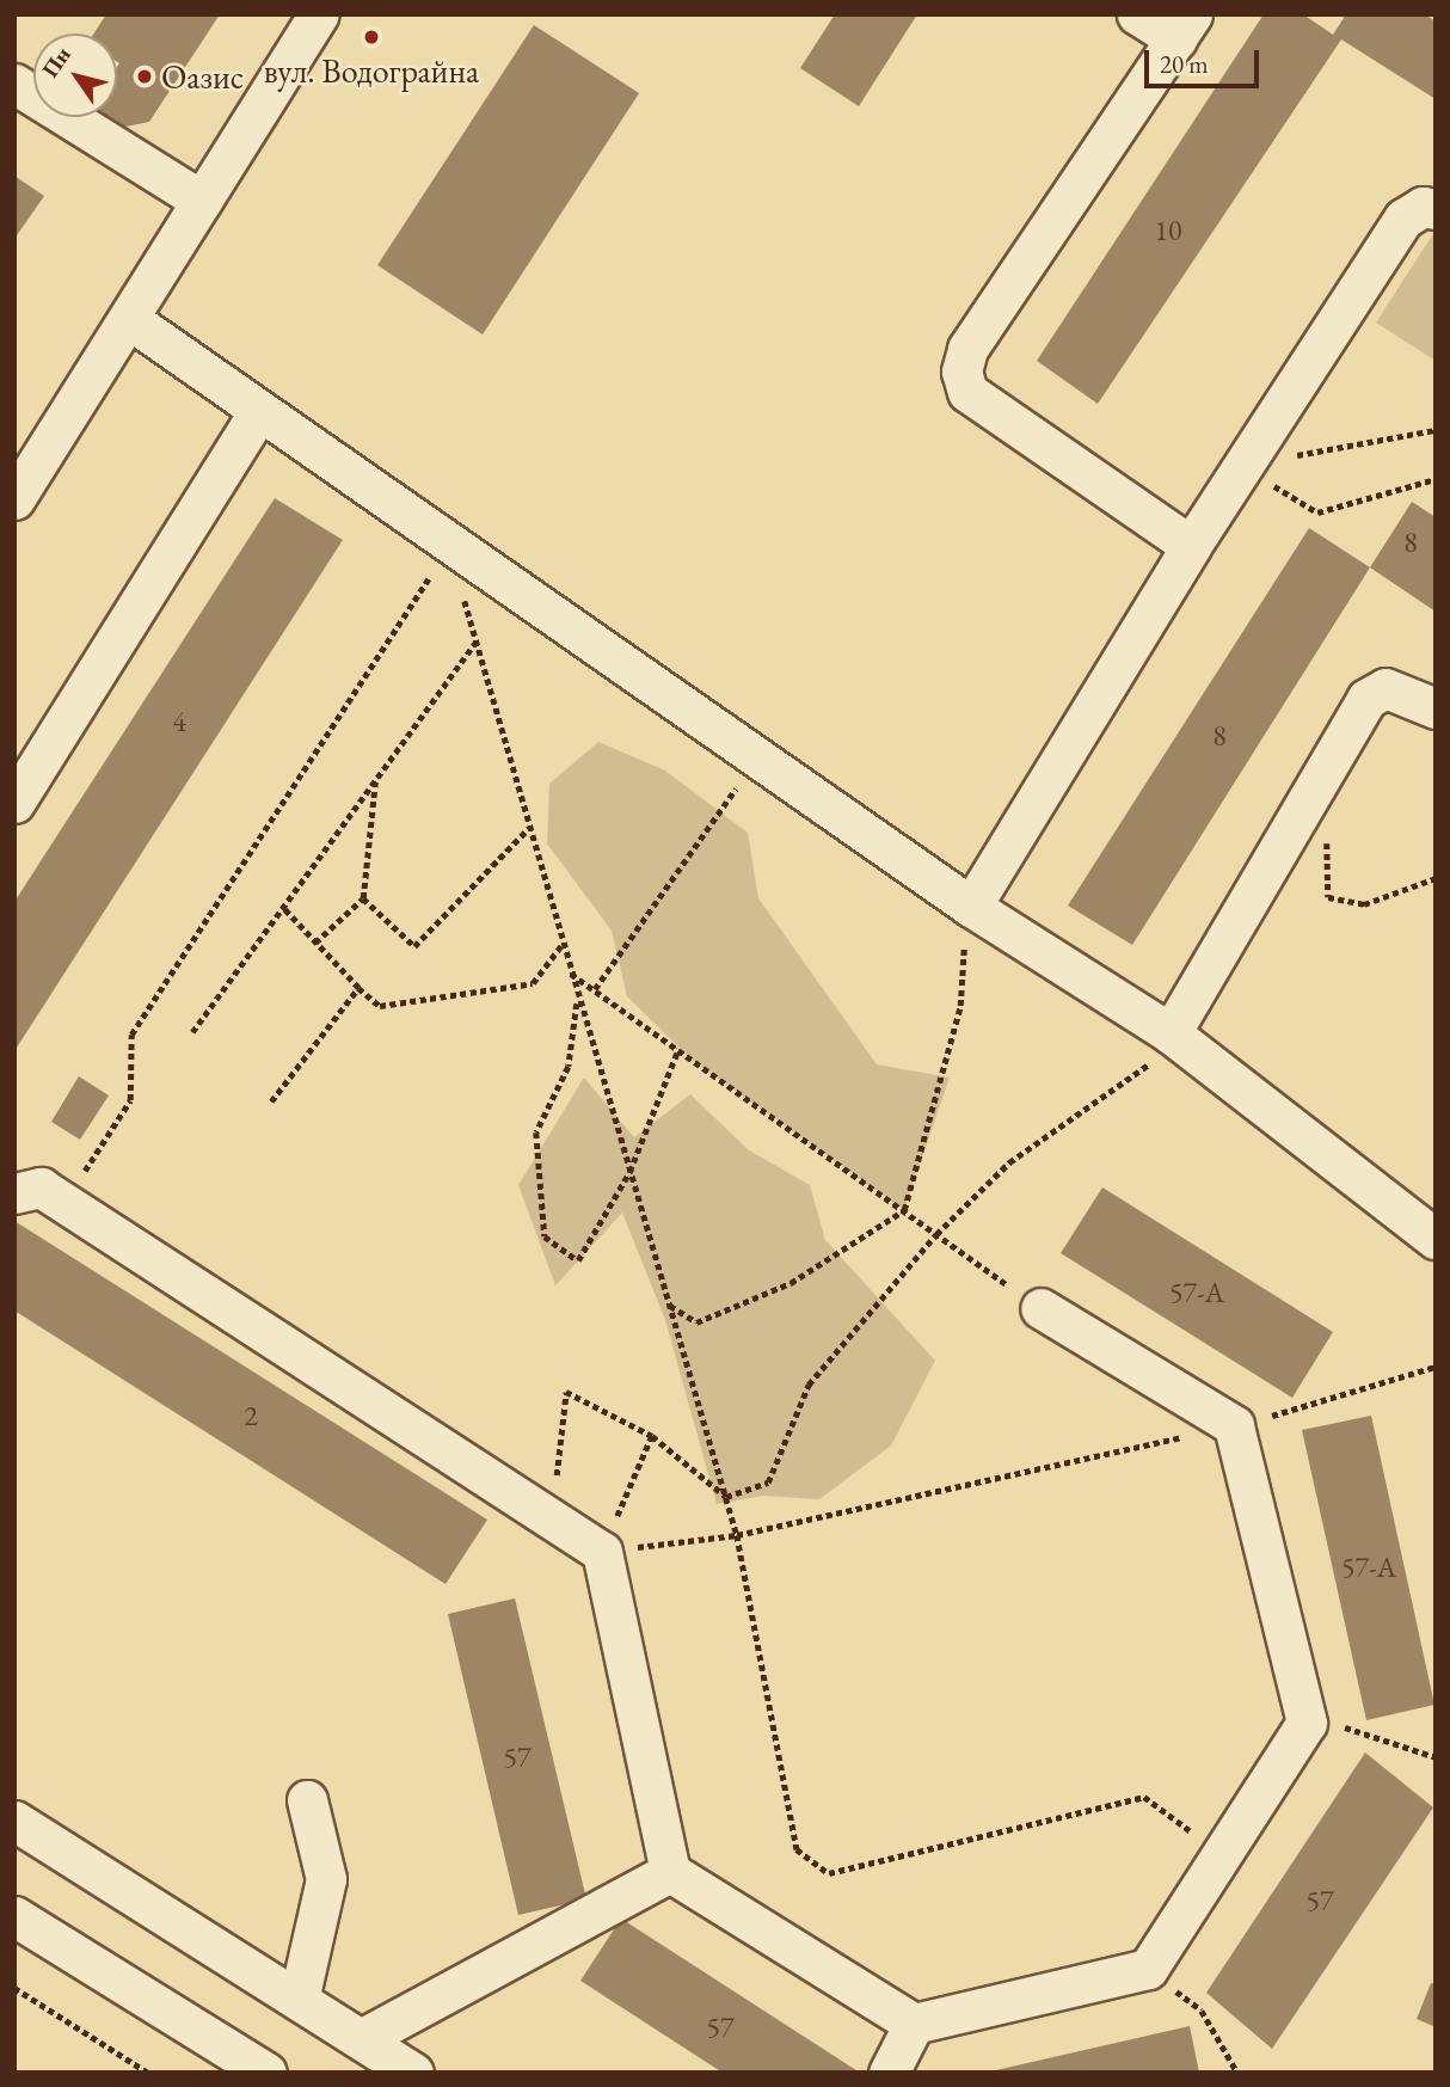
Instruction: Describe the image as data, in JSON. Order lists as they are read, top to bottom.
{
  "places": ["вул. Водограйна", "Оазис"],
  "house_numbers": [
    "10",
    "8",
    "4",
    "8",
    "57-А",
    "2",
    "57-А",
    "57",
    "57",
    "57"
  ],
  "scale_bar": "20 m",
  "north": "top left"
}
